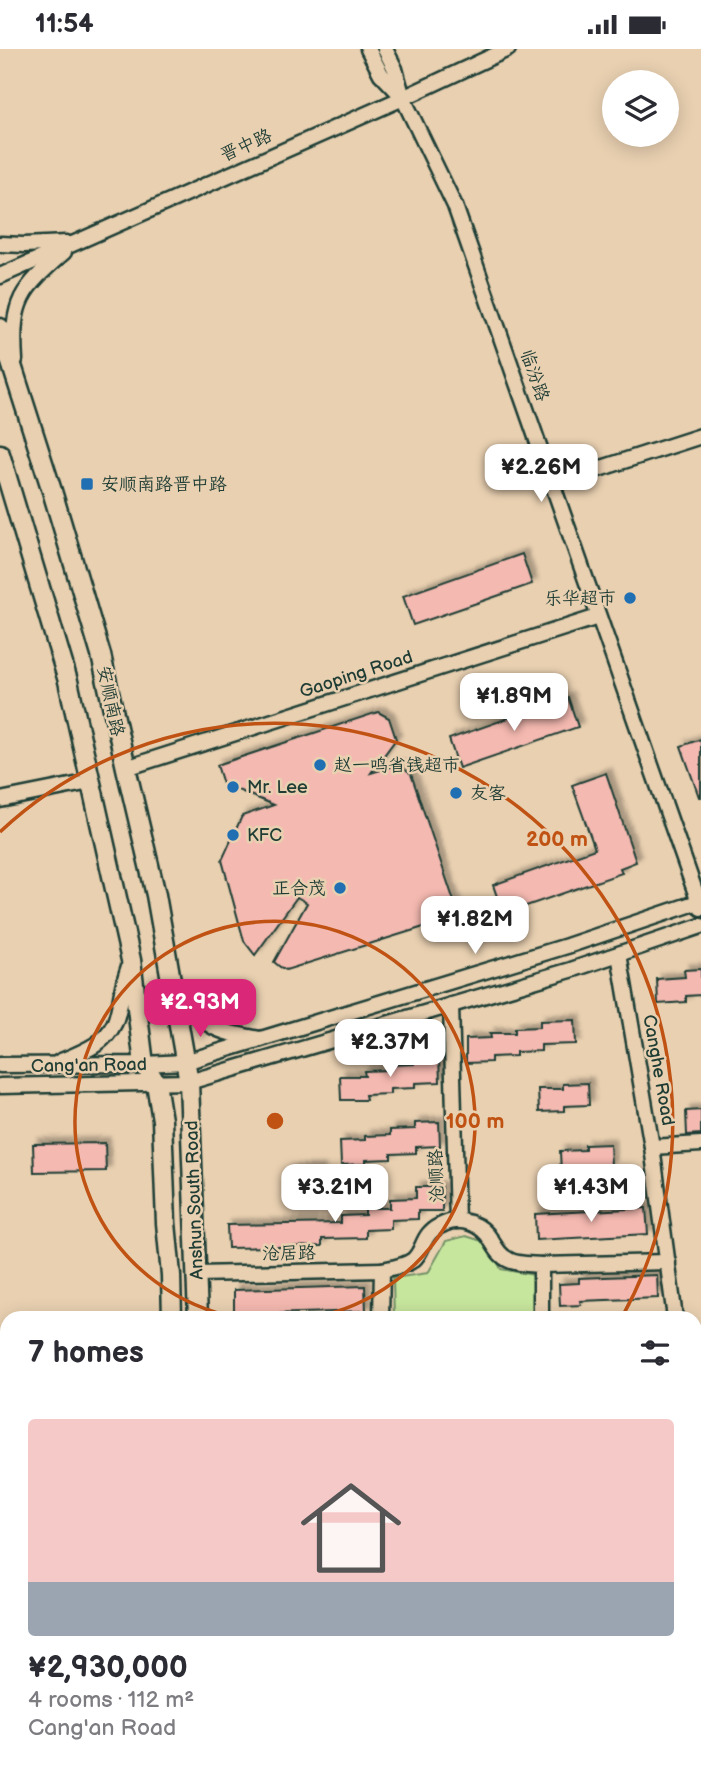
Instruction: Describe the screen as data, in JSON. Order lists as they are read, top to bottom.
{
  "streets": {
    "main road": ["安顺南路", "Anshun South Road"],
    "street": [
      "晋中路",
      "临汾路",
      "Gaoping Road",
      "Cang'an Road",
      "Canghe Road",
      "沧顺路",
      "沧居路"
    ]
  },
  "crossings": [
    ["晋中路", "临汾路"],
    ["临汾路", "Gaoping Road"],
    ["临汾路", "Cang'an Road"],
    ["Gaoping Road", "安顺南路"],
    ["安顺南路", "Cang'an Road"],
    ["安顺南路", "Anshun South Road"],
    ["Cang'an Road", "Canghe Road"],
    ["Cang'an Road", "沧顺路"],
    ["Cang'an Road", "Anshun South Road"],
    ["沧顺路", "沧居路"],
    ["Anshun South Road", "沧居路"]
  ],
  "places": {
    "transit": ["安顺南路晋中路"],
    "other": [
      "乐华超市",
      "赵一鸣省钱超市",
      "Mr. Lee",
      "友客",
      "KFC",
      "正合茂"
    ]
  },
  "page": {
    "status": "11:54",
    "price": [
      "¥2.26M",
      "¥1.89M",
      "¥1.82M",
      "¥2.93M",
      "¥2.37M",
      "¥3.21M",
      "¥1.43M"
    ],
    "heading": "7 homes",
    "list": [
      {
        "name": "¥2,930,000",
        "note": "4 rooms · 112 m² · Cang'an Road"
      }
    ]
  },
  "rings": ["200 m", "100 m"]
}
